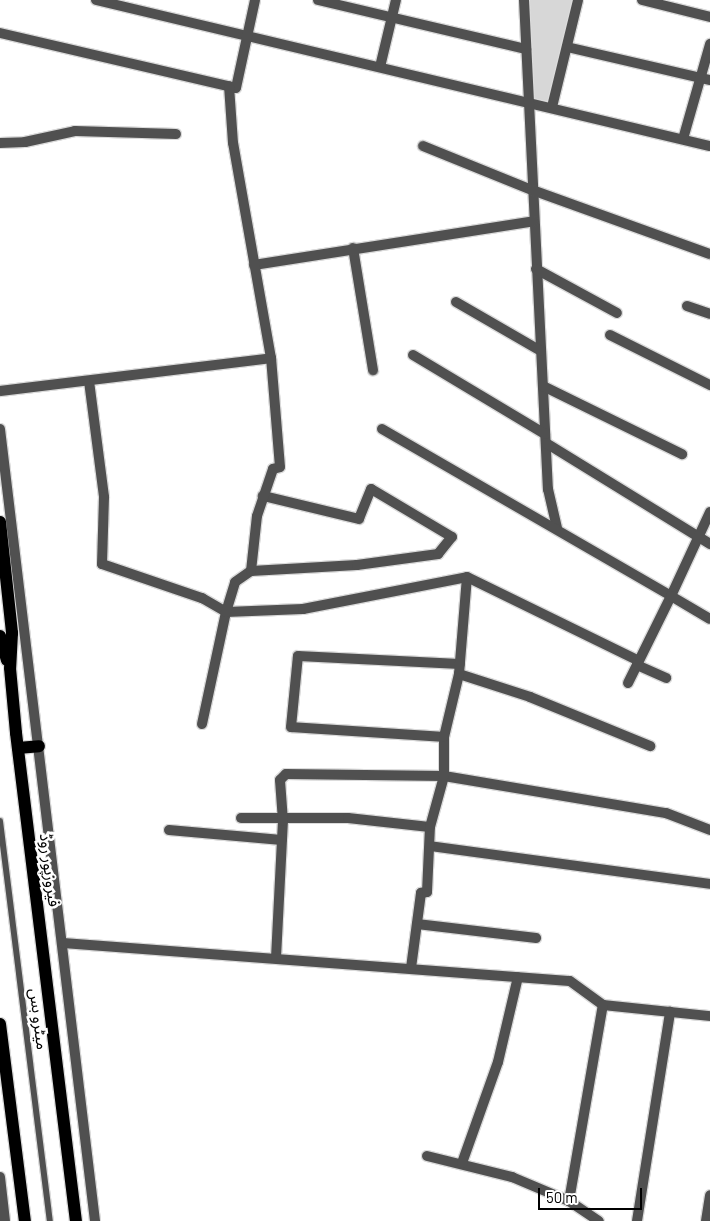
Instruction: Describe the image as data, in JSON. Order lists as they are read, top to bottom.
{
  "streets": {
    "main road": ["فیروزپور روڈ"],
    "lane": ["میٹرو بس"]
  },
  "scale_bar": "50 m"
}
